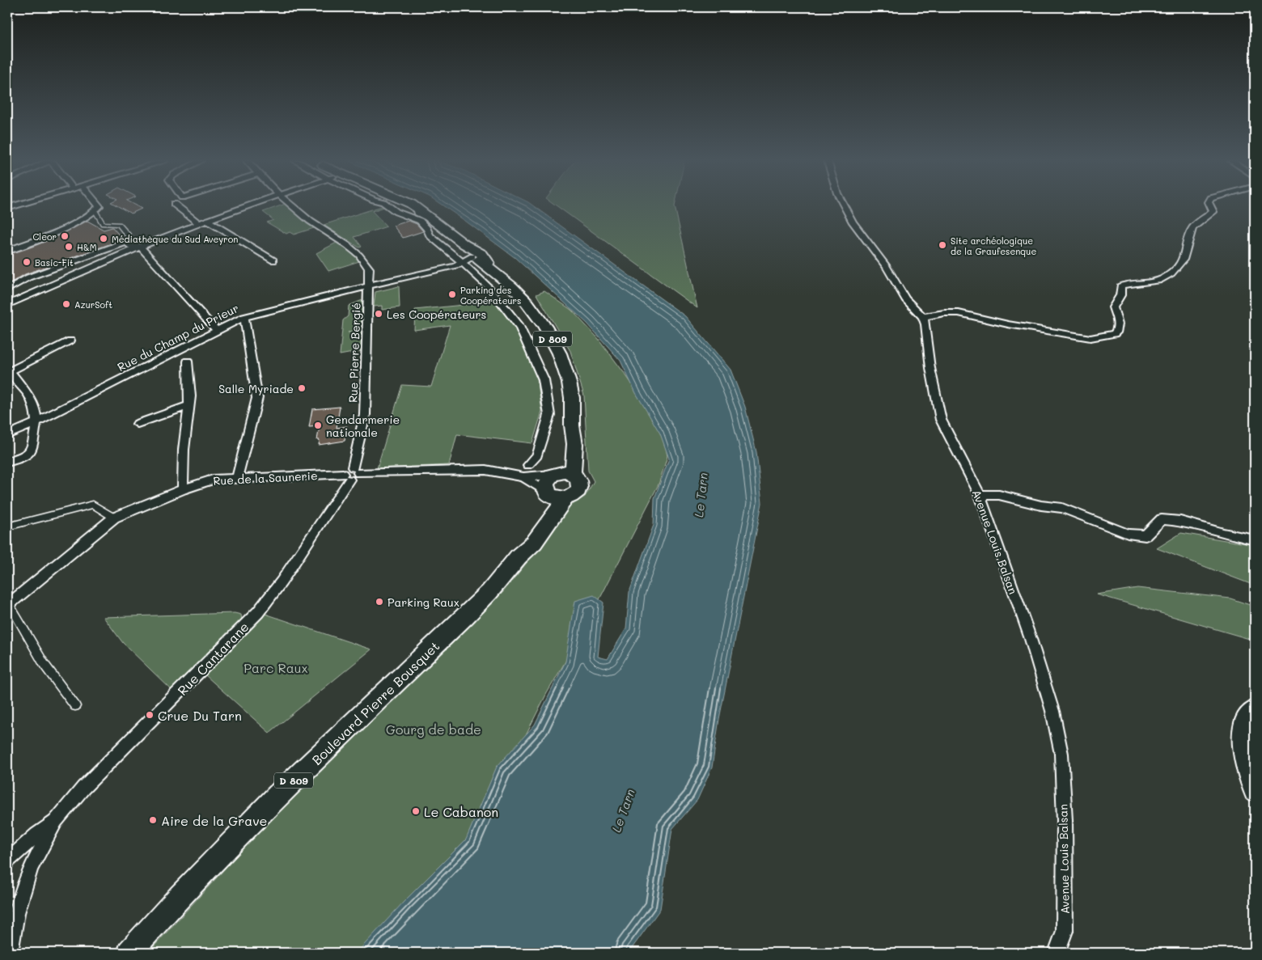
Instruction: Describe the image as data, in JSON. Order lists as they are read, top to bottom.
{
  "streets": {
    "main road": ["D 809", "Boulevard Pierre Bousquet"],
    "street": [
      "Rue du Champ du Prieur",
      "Rue Pierre Bergié",
      "Rue de la Saunerie",
      "Avenue Louis Balsan",
      "Rue Cantarane"
    ]
  },
  "crossings": [
    ["Rue du Champ du Prieur", "D 809"],
    ["Rue du Champ du Prieur", "Rue Pierre Bergié"],
    ["D 809", "Rue de la Saunerie"],
    ["D 809", "Boulevard Pierre Bousquet"],
    ["Rue Pierre Bergié", "Rue de la Saunerie"],
    ["Rue Pierre Bergié", "Rue Cantarane"],
    ["Rue de la Saunerie", "Rue Cantarane"],
    ["Rue de la Saunerie", "Boulevard Pierre Bousquet"]
  ],
  "water": ["Le Tarn"],
  "parks": ["Parc Raux", "Gourg de bade"],
  "places": [
    "Cleor",
    "Médiathèque du Sud Aveyron",
    "Site archéologique de la Graufesenque",
    "H&M",
    "Basic-Fit",
    "Parking des Coopérateurs",
    "AzurSoft",
    "Les Coopérateurs",
    "Salle Myriade",
    "Gendarmerie nationale",
    "Parking Raux",
    "Crue Du Tarn",
    "Le Cabanon",
    "Aire de la Grave"
  ]
}
